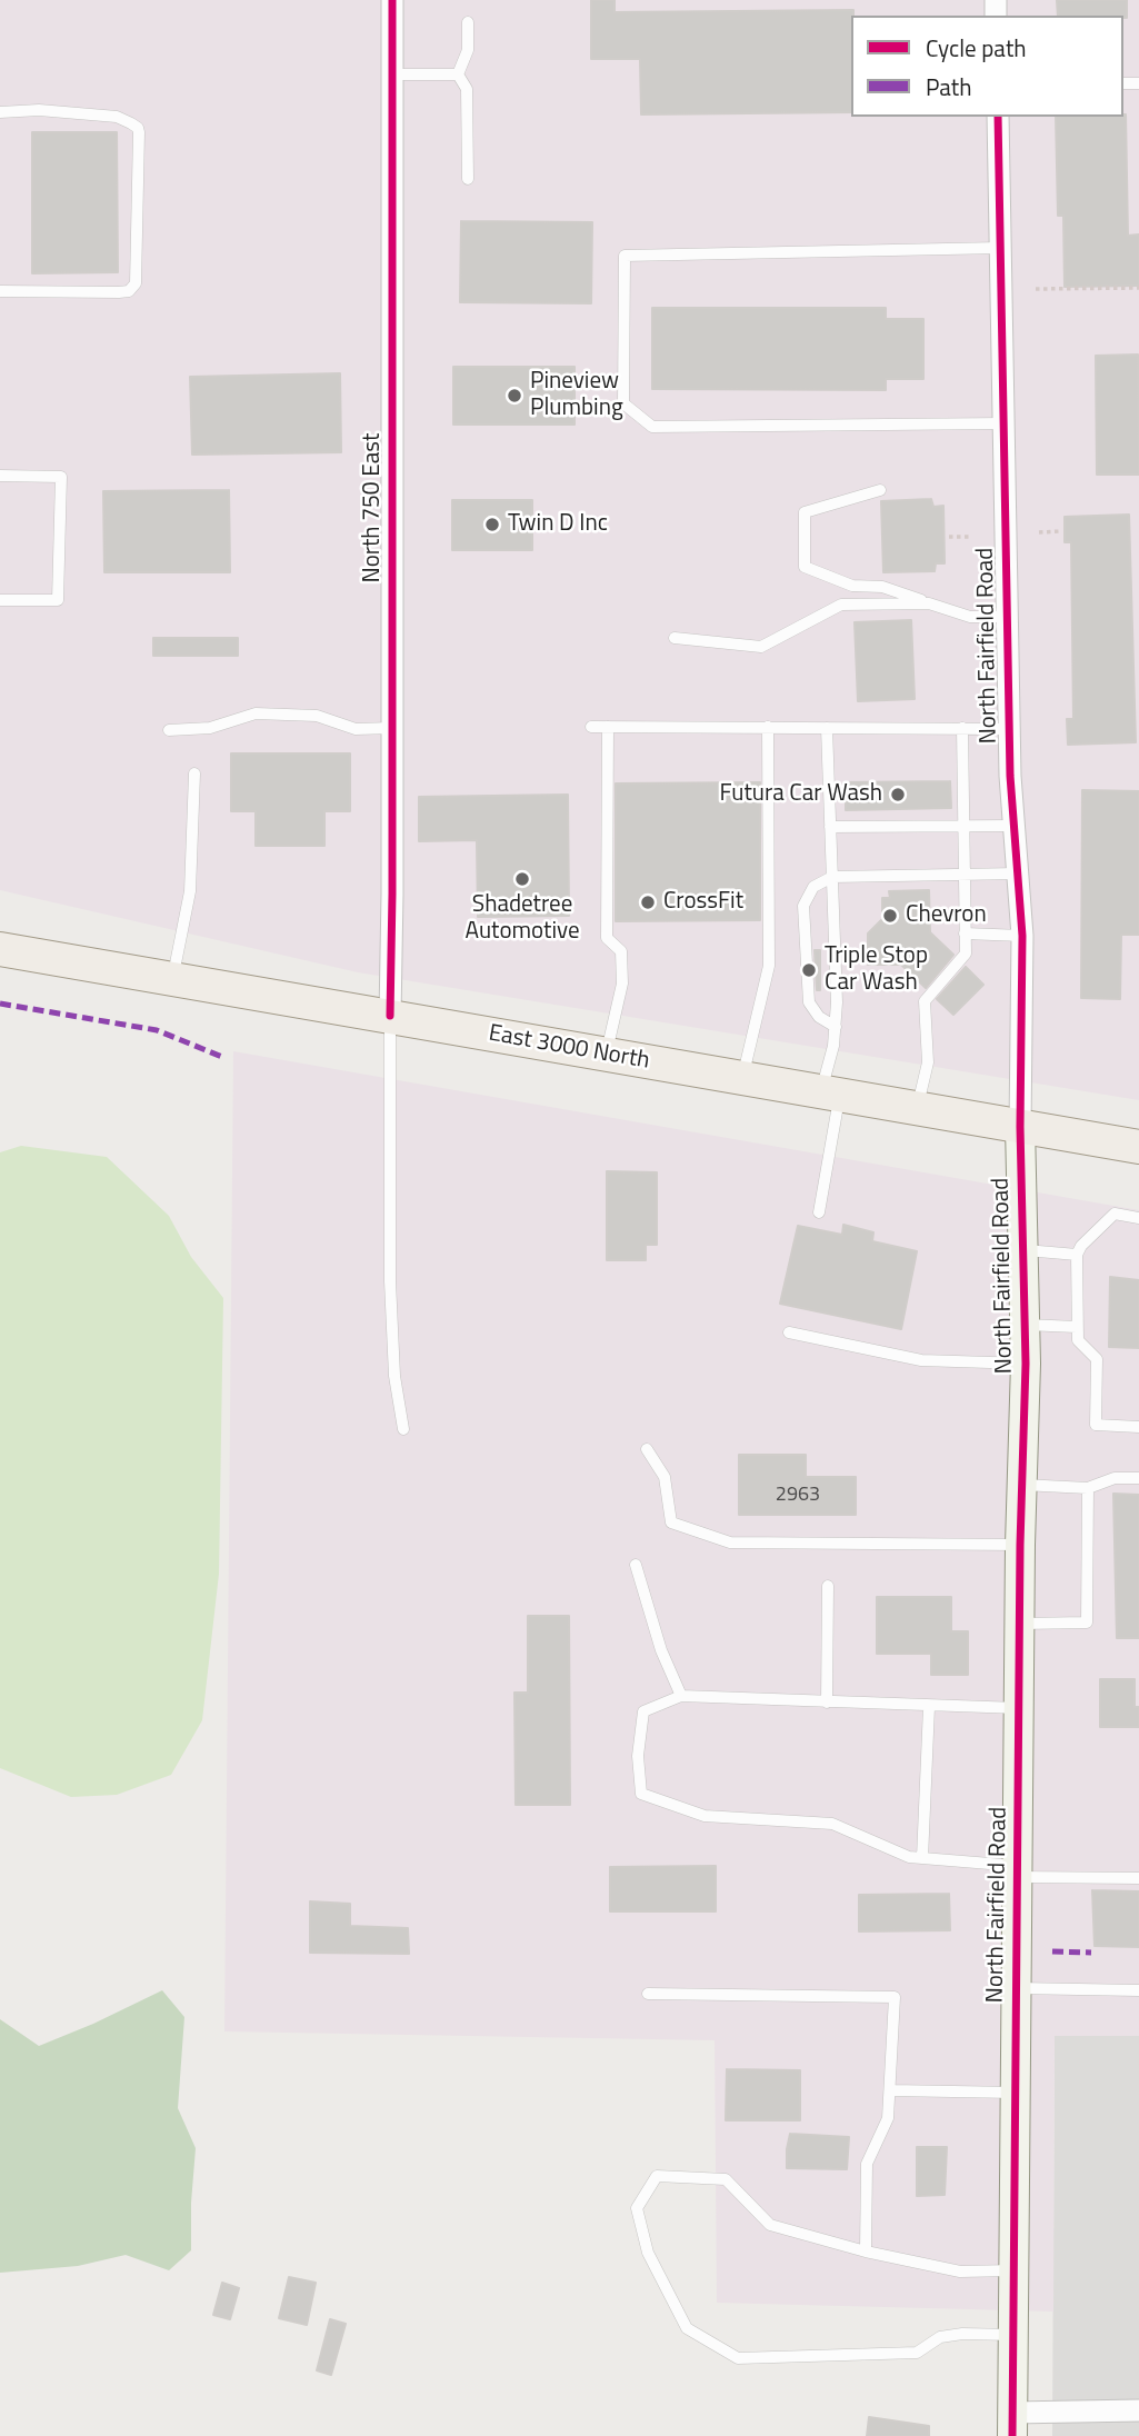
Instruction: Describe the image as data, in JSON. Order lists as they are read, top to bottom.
{
  "streets": {
    "main road": ["North Fairfield Road", "East 3000 North"],
    "street": ["North 750 East"]
  },
  "crossings": [
    ["North 750 East", "East 3000 North"],
    ["North Fairfield Road", "East 3000 North"]
  ],
  "places": [
    "Pineview Plumbing",
    "Twin D Inc",
    "Futura Car Wash",
    "Shadetree Automotive",
    "CrossFit",
    "Chevron",
    "Triple Stop Car Wash"
  ],
  "house_numbers": ["2963"],
  "legend": ["Cycle path", "Path"]
}
